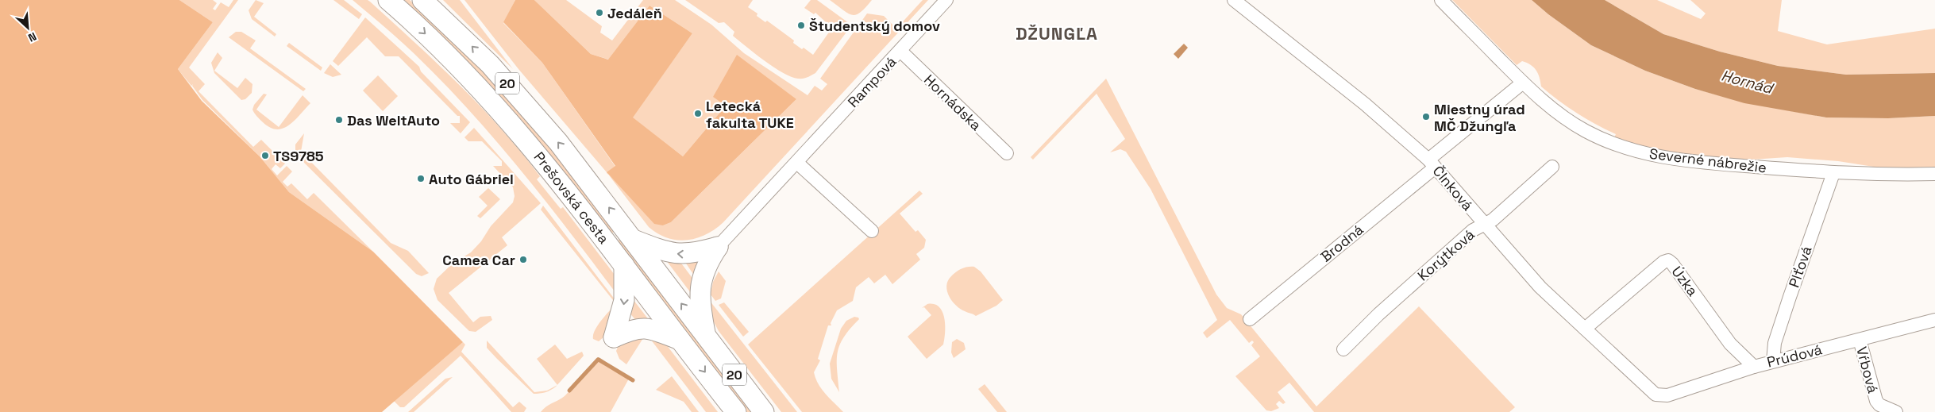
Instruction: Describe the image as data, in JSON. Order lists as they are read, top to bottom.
{
  "streets": {
    "highway": ["20", "Prešovská cesta"],
    "street": [
      "Rampová",
      "Hornádska",
      "Severné nábrežie",
      "Člnková",
      "Brodná",
      "Korýtková",
      "Plťová",
      "Úzka",
      "Prúdová",
      "Vŕbová"
    ]
  },
  "crossings": [
    ["Rampová", "Hornádska"],
    ["Severné nábrežie", "Brodná"],
    ["Severné nábrežie", "Plťová"],
    ["Člnková", "Brodná"],
    ["Člnková", "Korýtková"],
    ["Člnková", "Úzka"],
    ["Člnková", "Prúdová"],
    ["Plťová", "Prúdová"],
    ["Úzka", "Prúdová"],
    ["Prúdová", "Vŕbová"]
  ],
  "districts": ["DŽUNGĽA"],
  "water": ["Hornád"],
  "places": [
    "Jedáleň",
    "Študentský domov",
    "Letecká fakulta TUKE",
    "Miestny úrad MČ Džungľa",
    "Das WeltAuto",
    "TS9785",
    "Auto Gábriel",
    "Camea Car"
  ],
  "north": "bottom right"
}
